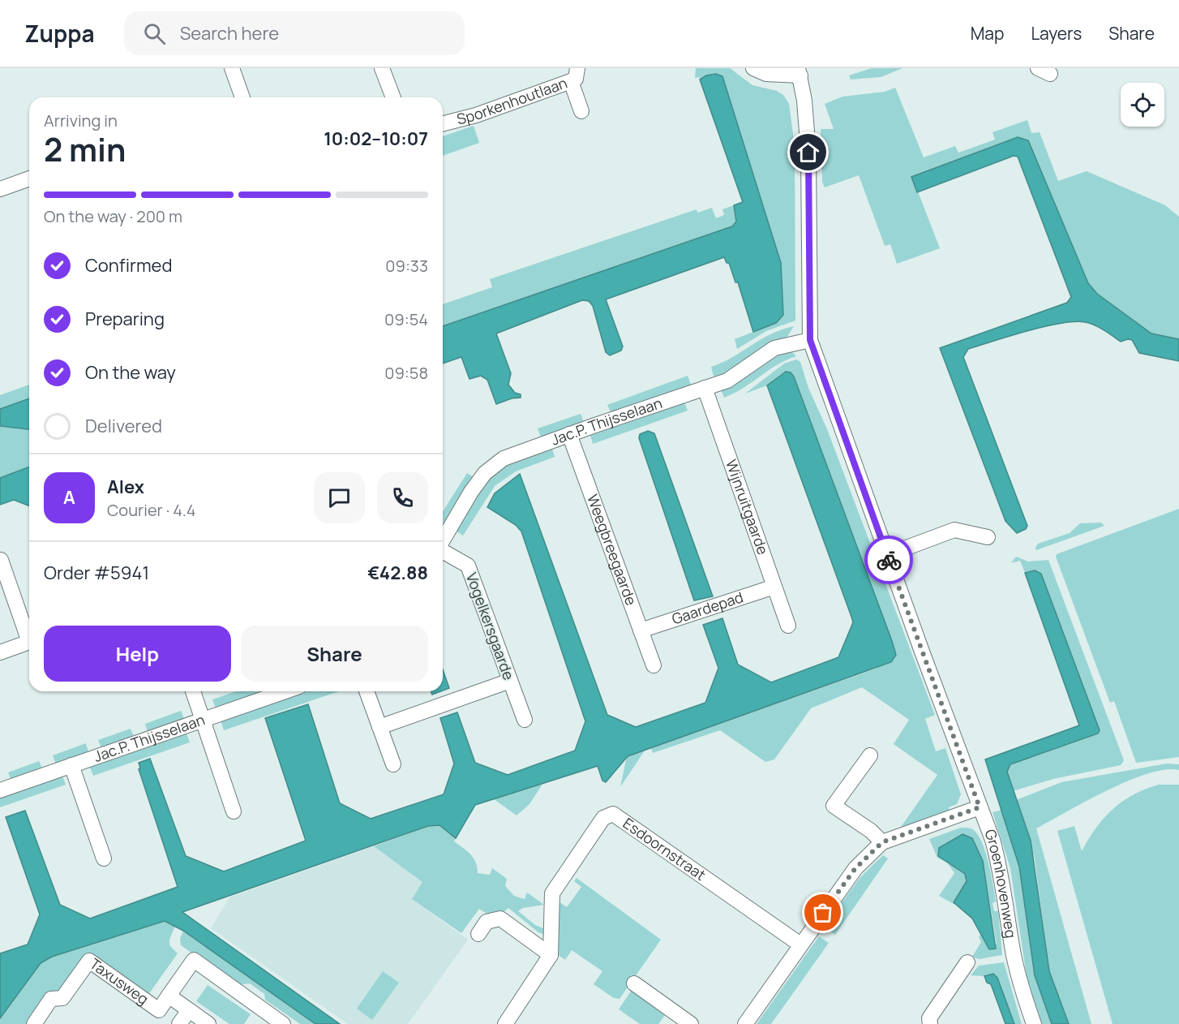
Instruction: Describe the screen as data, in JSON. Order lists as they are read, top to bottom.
{
  "streets": {
    "street": [
      "Sporkenhoutlaan",
      "Jac.P. Thijsselaan",
      "Wijnruitgaarde",
      "Weegbreegaarde",
      "Gaardepad",
      "Vogelkersgaarde",
      "Esdoornstraat",
      "Groenhovenweg",
      "Taxusweg"
    ]
  },
  "crossings": [
    ["Jac.P. Thijsselaan", "Wijnruitgaarde"],
    ["Jac.P. Thijsselaan", "Weegbreegaarde"],
    ["Jac.P. Thijsselaan", "Groenhovenweg"],
    ["Wijnruitgaarde", "Gaardepad"],
    ["Weegbreegaarde", "Gaardepad"]
  ],
  "page": {
    "header": "Zuppa",
    "search": "Search here",
    "nav": ["Map", "Layers", "Share"],
    "heading": ["2 min", "Arriving in", "10:02–10:07"],
    "panel": [
      "Alex",
      "Courier · 4.4",
      "Order #5941",
      "€42.88"
    ],
    "bar": "On the way · 200 m",
    "list": [
      ["Confirmed", "09:33"],
      ["Preparing", "09:54"],
      ["On the way", "09:58"],
      "Delivered"
    ],
    "round": "A",
    "buttons": ["Help", "Share"]
  }
}
